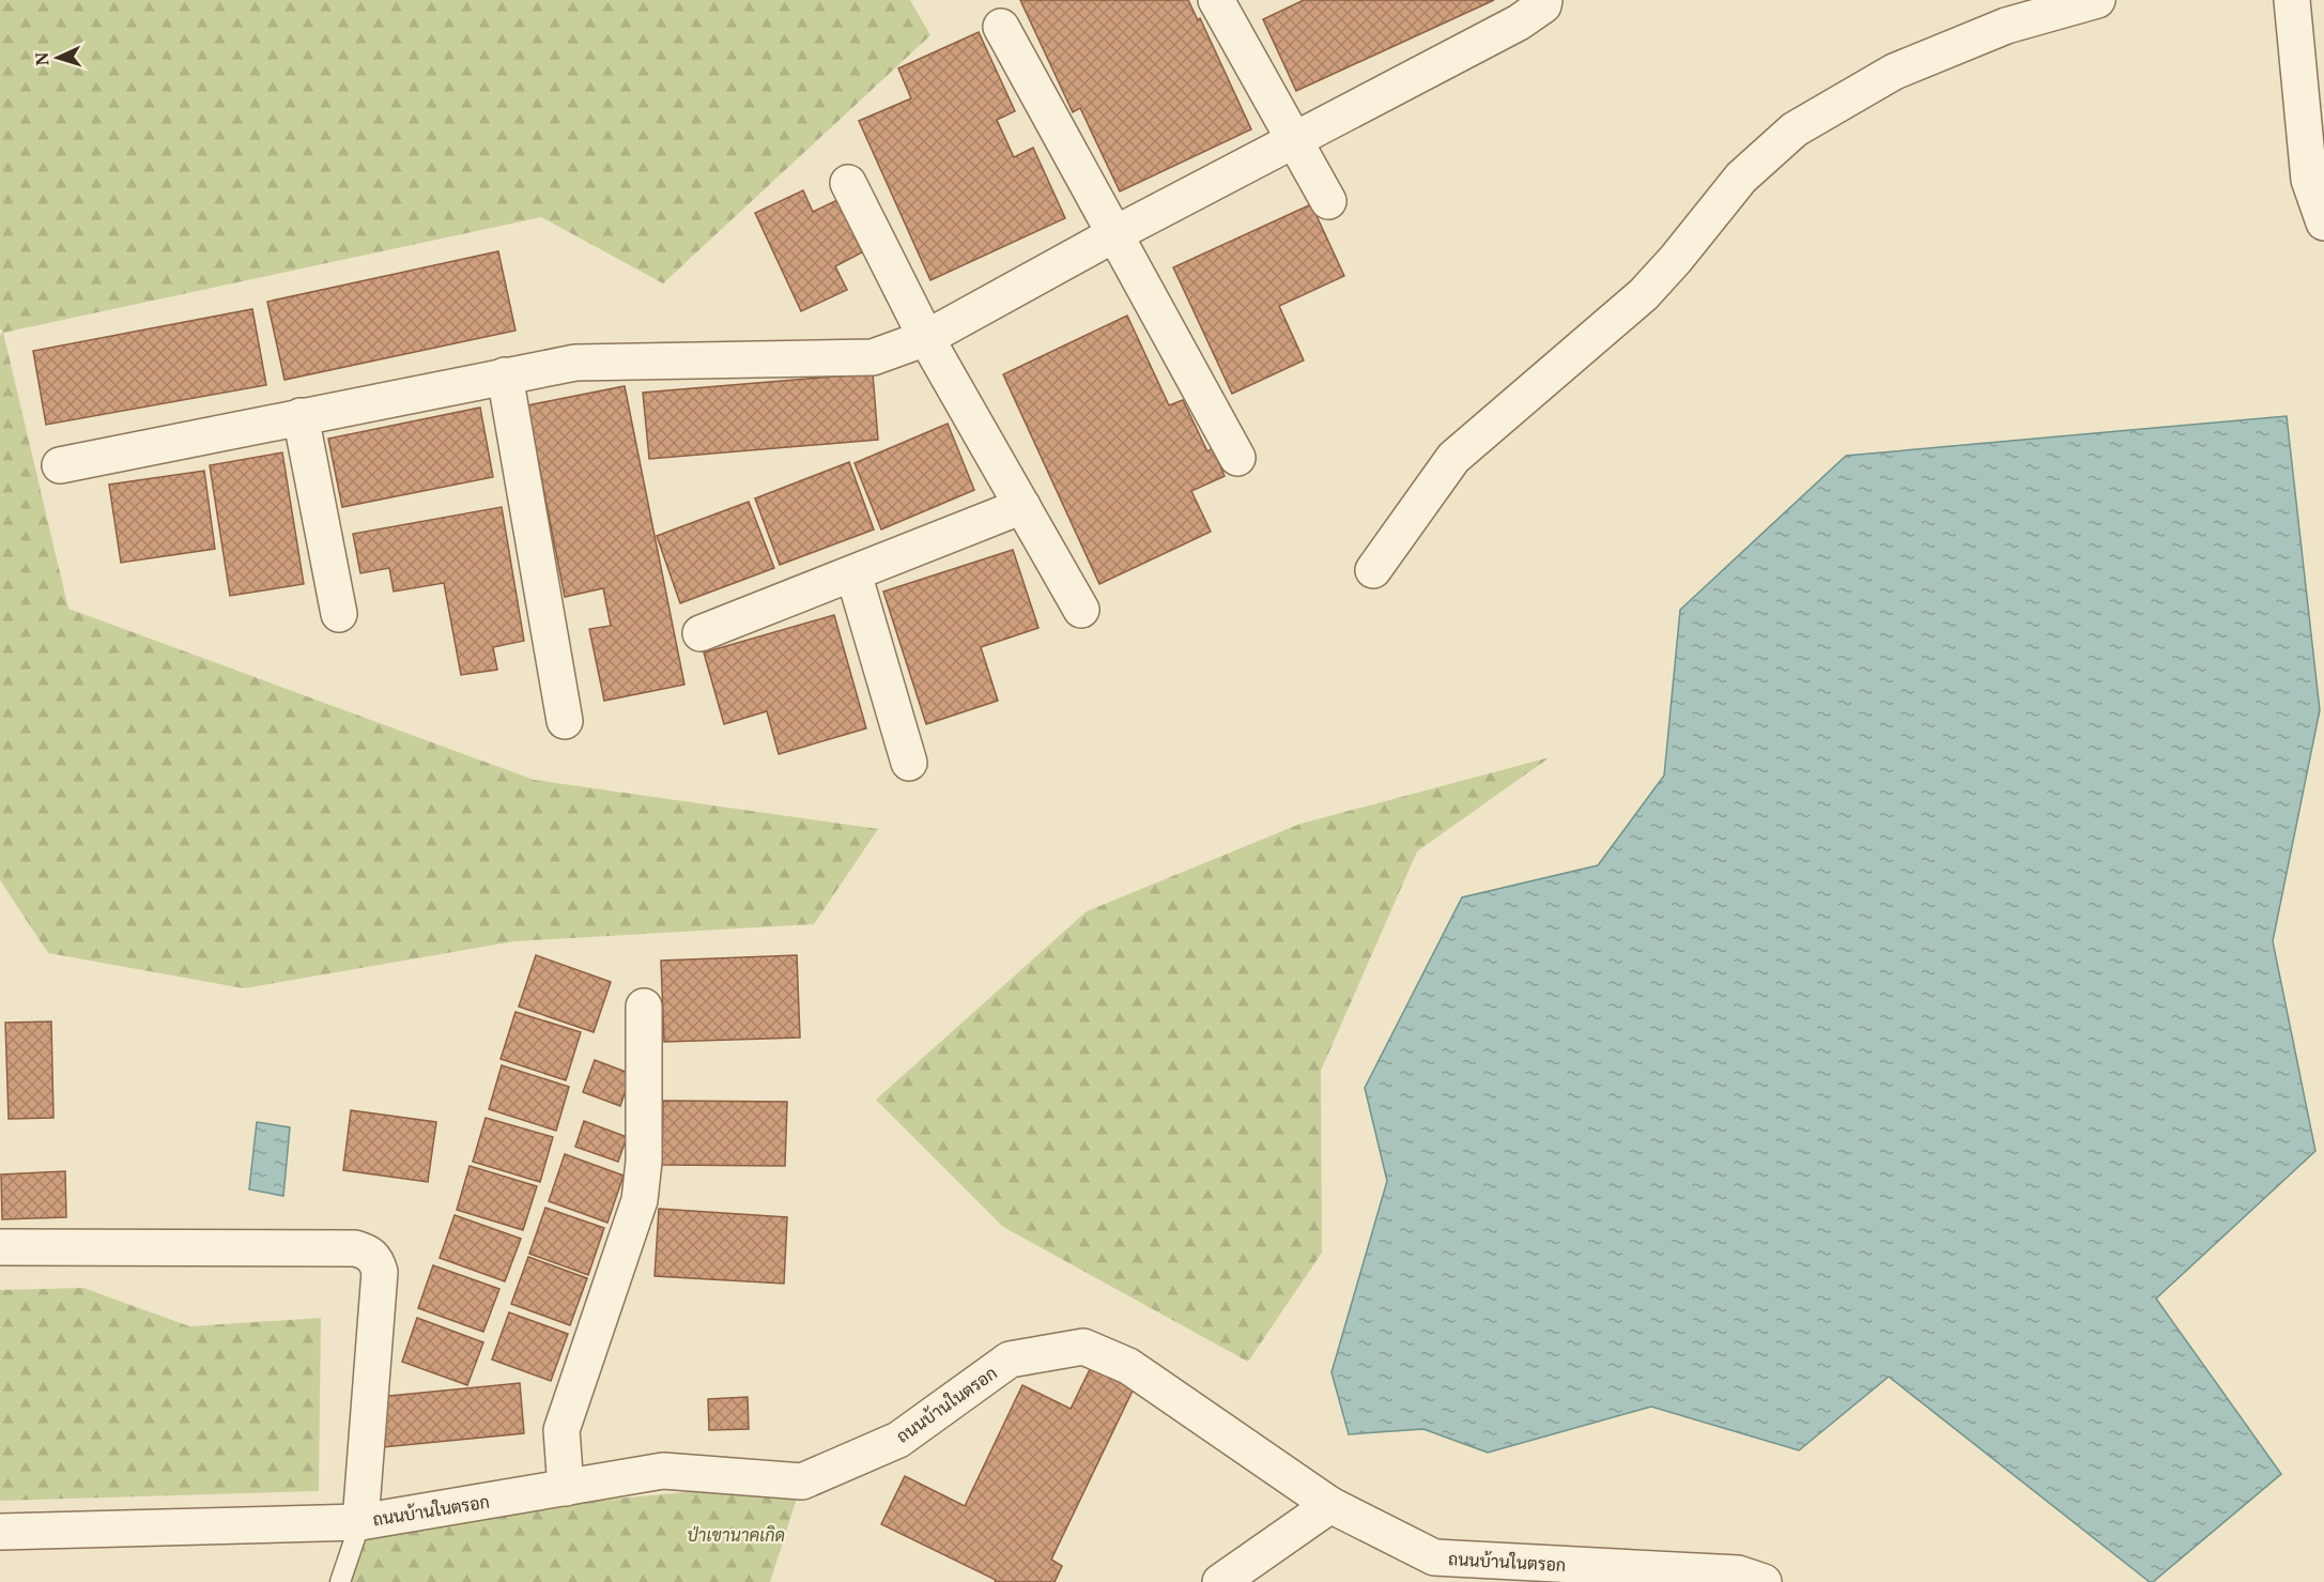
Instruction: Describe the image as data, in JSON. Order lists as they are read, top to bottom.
{
  "streets": {
    "street": ["ถนนบ้านในตรอก"]
  },
  "parks": ["ป่าเขานาคเกิด"],
  "north": "left"
}
